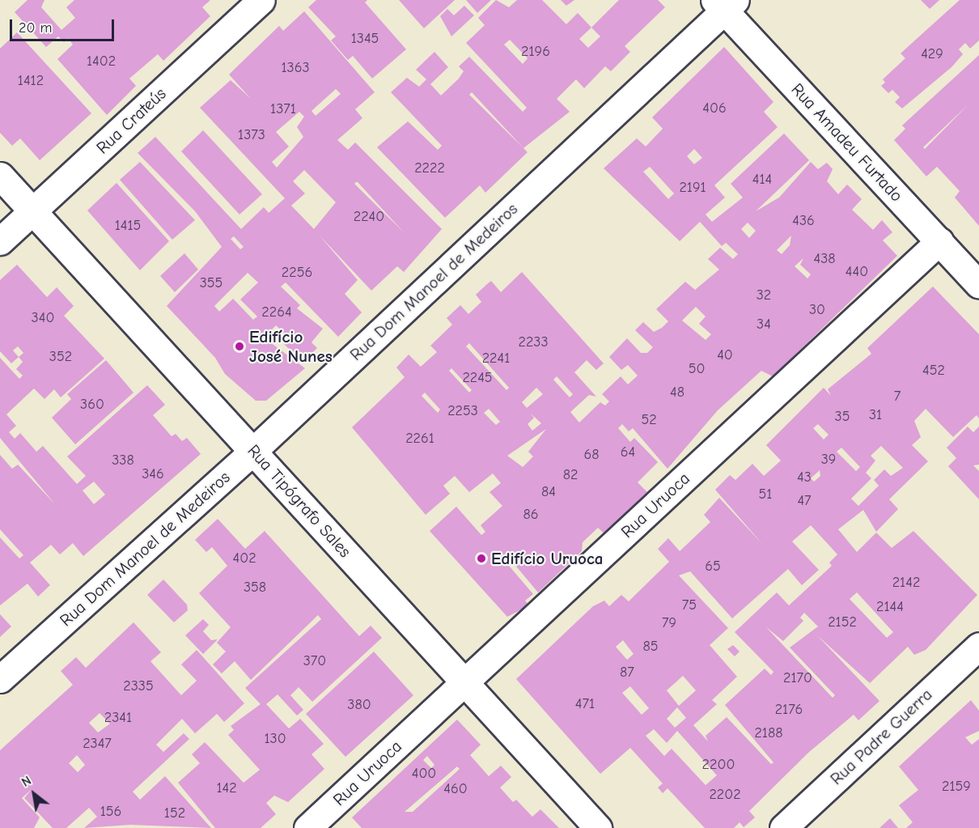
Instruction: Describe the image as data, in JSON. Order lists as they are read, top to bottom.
{
  "streets": {
    "street": [
      "Rua Crateús",
      "Rua Amadeu Furtado",
      "Rua Dom Manoel de Medeiros",
      "Rua Tipógrafo Sales",
      "Rua Uruoca",
      "Rua Padre Guerra"
    ]
  },
  "crossings": [
    ["Rua Crateús", "Rua Tipógrafo Sales"],
    ["Rua Amadeu Furtado", "Rua Dom Manoel de Medeiros"],
    ["Rua Amadeu Furtado", "Rua Uruoca"],
    ["Rua Dom Manoel de Medeiros", "Rua Tipógrafo Sales"],
    ["Rua Tipógrafo Sales", "Rua Uruoca"]
  ],
  "places": ["Edifício José Nunes", "Edifício Uruoca"],
  "house_numbers": [
    "1345",
    "2196",
    "429",
    "1402",
    "1363",
    "1412",
    "406",
    "1371",
    "1373",
    "2222",
    "414",
    "2191",
    "2240",
    "436",
    "1415",
    "438",
    "440",
    "2256",
    "355",
    "32",
    "30",
    "2264",
    "340",
    "34",
    "2233",
    "40",
    "352",
    "2241",
    "50",
    "452",
    "2245",
    "48",
    "7",
    "360",
    "2253",
    "31",
    "35",
    "52",
    "2261",
    "64",
    "68",
    "39",
    "338",
    "346",
    "82",
    "43",
    "84",
    "51",
    "47",
    "86",
    "402",
    "65",
    "2142",
    "358",
    "75",
    "2144",
    "2152",
    "79",
    "85",
    "370",
    "87",
    "2170",
    "2335",
    "471",
    "380",
    "2176",
    "2341",
    "2188",
    "130",
    "2347",
    "2200",
    "400",
    "2159",
    "142",
    "460",
    "2202",
    "156",
    "152"
  ],
  "scale_bar": "20 m",
  "north": "top left"
}
